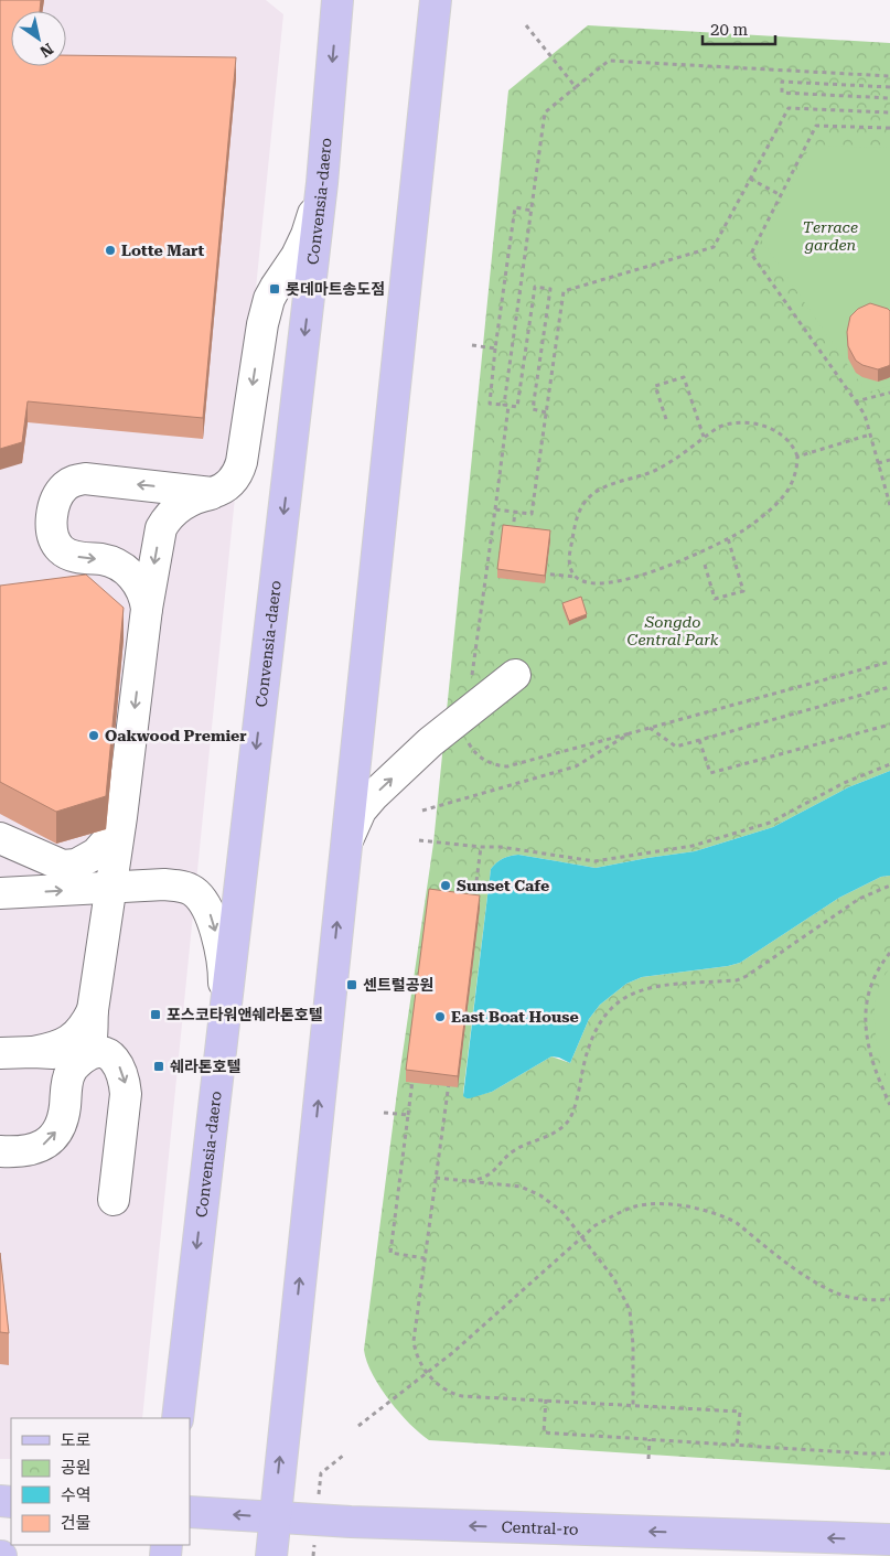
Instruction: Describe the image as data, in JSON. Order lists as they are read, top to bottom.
{
  "streets": {
    "main road": ["Convensia-daero", "Central-ro"]
  },
  "one_way": ["Central-ro"],
  "parks": ["Terrace garden", "Songdo Central Park"],
  "places": {
    "other": [
      "Lotte Mart",
      "Oakwood Premier",
      "Sunset Cafe",
      "East Boat House"
    ],
    "transit": [
      "롯데마트송도점",
      "센트럴공원",
      "포스코타워앤쉐라톤호텔",
      "쉐라톤호텔"
    ]
  },
  "legend": [
    "도로",
    "공원",
    "수역",
    "건물"
  ],
  "scale_bar": "20 m",
  "north": "bottom right"
}
